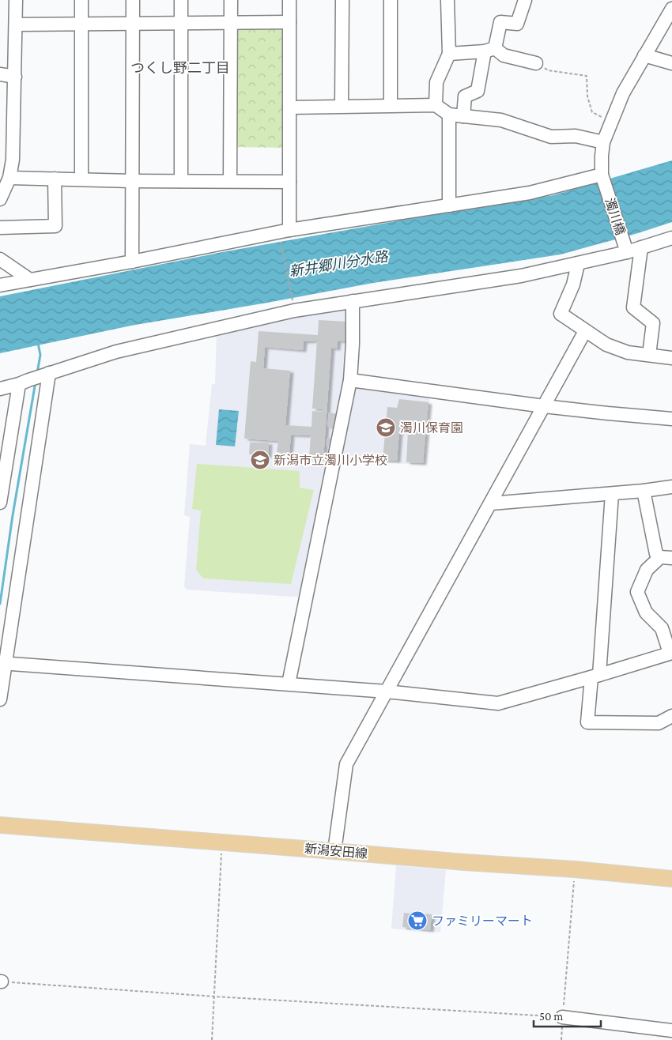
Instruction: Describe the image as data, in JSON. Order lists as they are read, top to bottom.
{
  "streets": {
    "main road": ["新潟安田線"],
    "street": ["濁川橋"]
  },
  "districts": ["つくし野二丁目"],
  "water": ["新井郷川分水路"],
  "places": {
    "school or university": ["濁川保育園", "新潟市立濁川小学校"],
    "supermarket": ["ファミリーマート"]
  },
  "scale_bar": "50 m"
}
